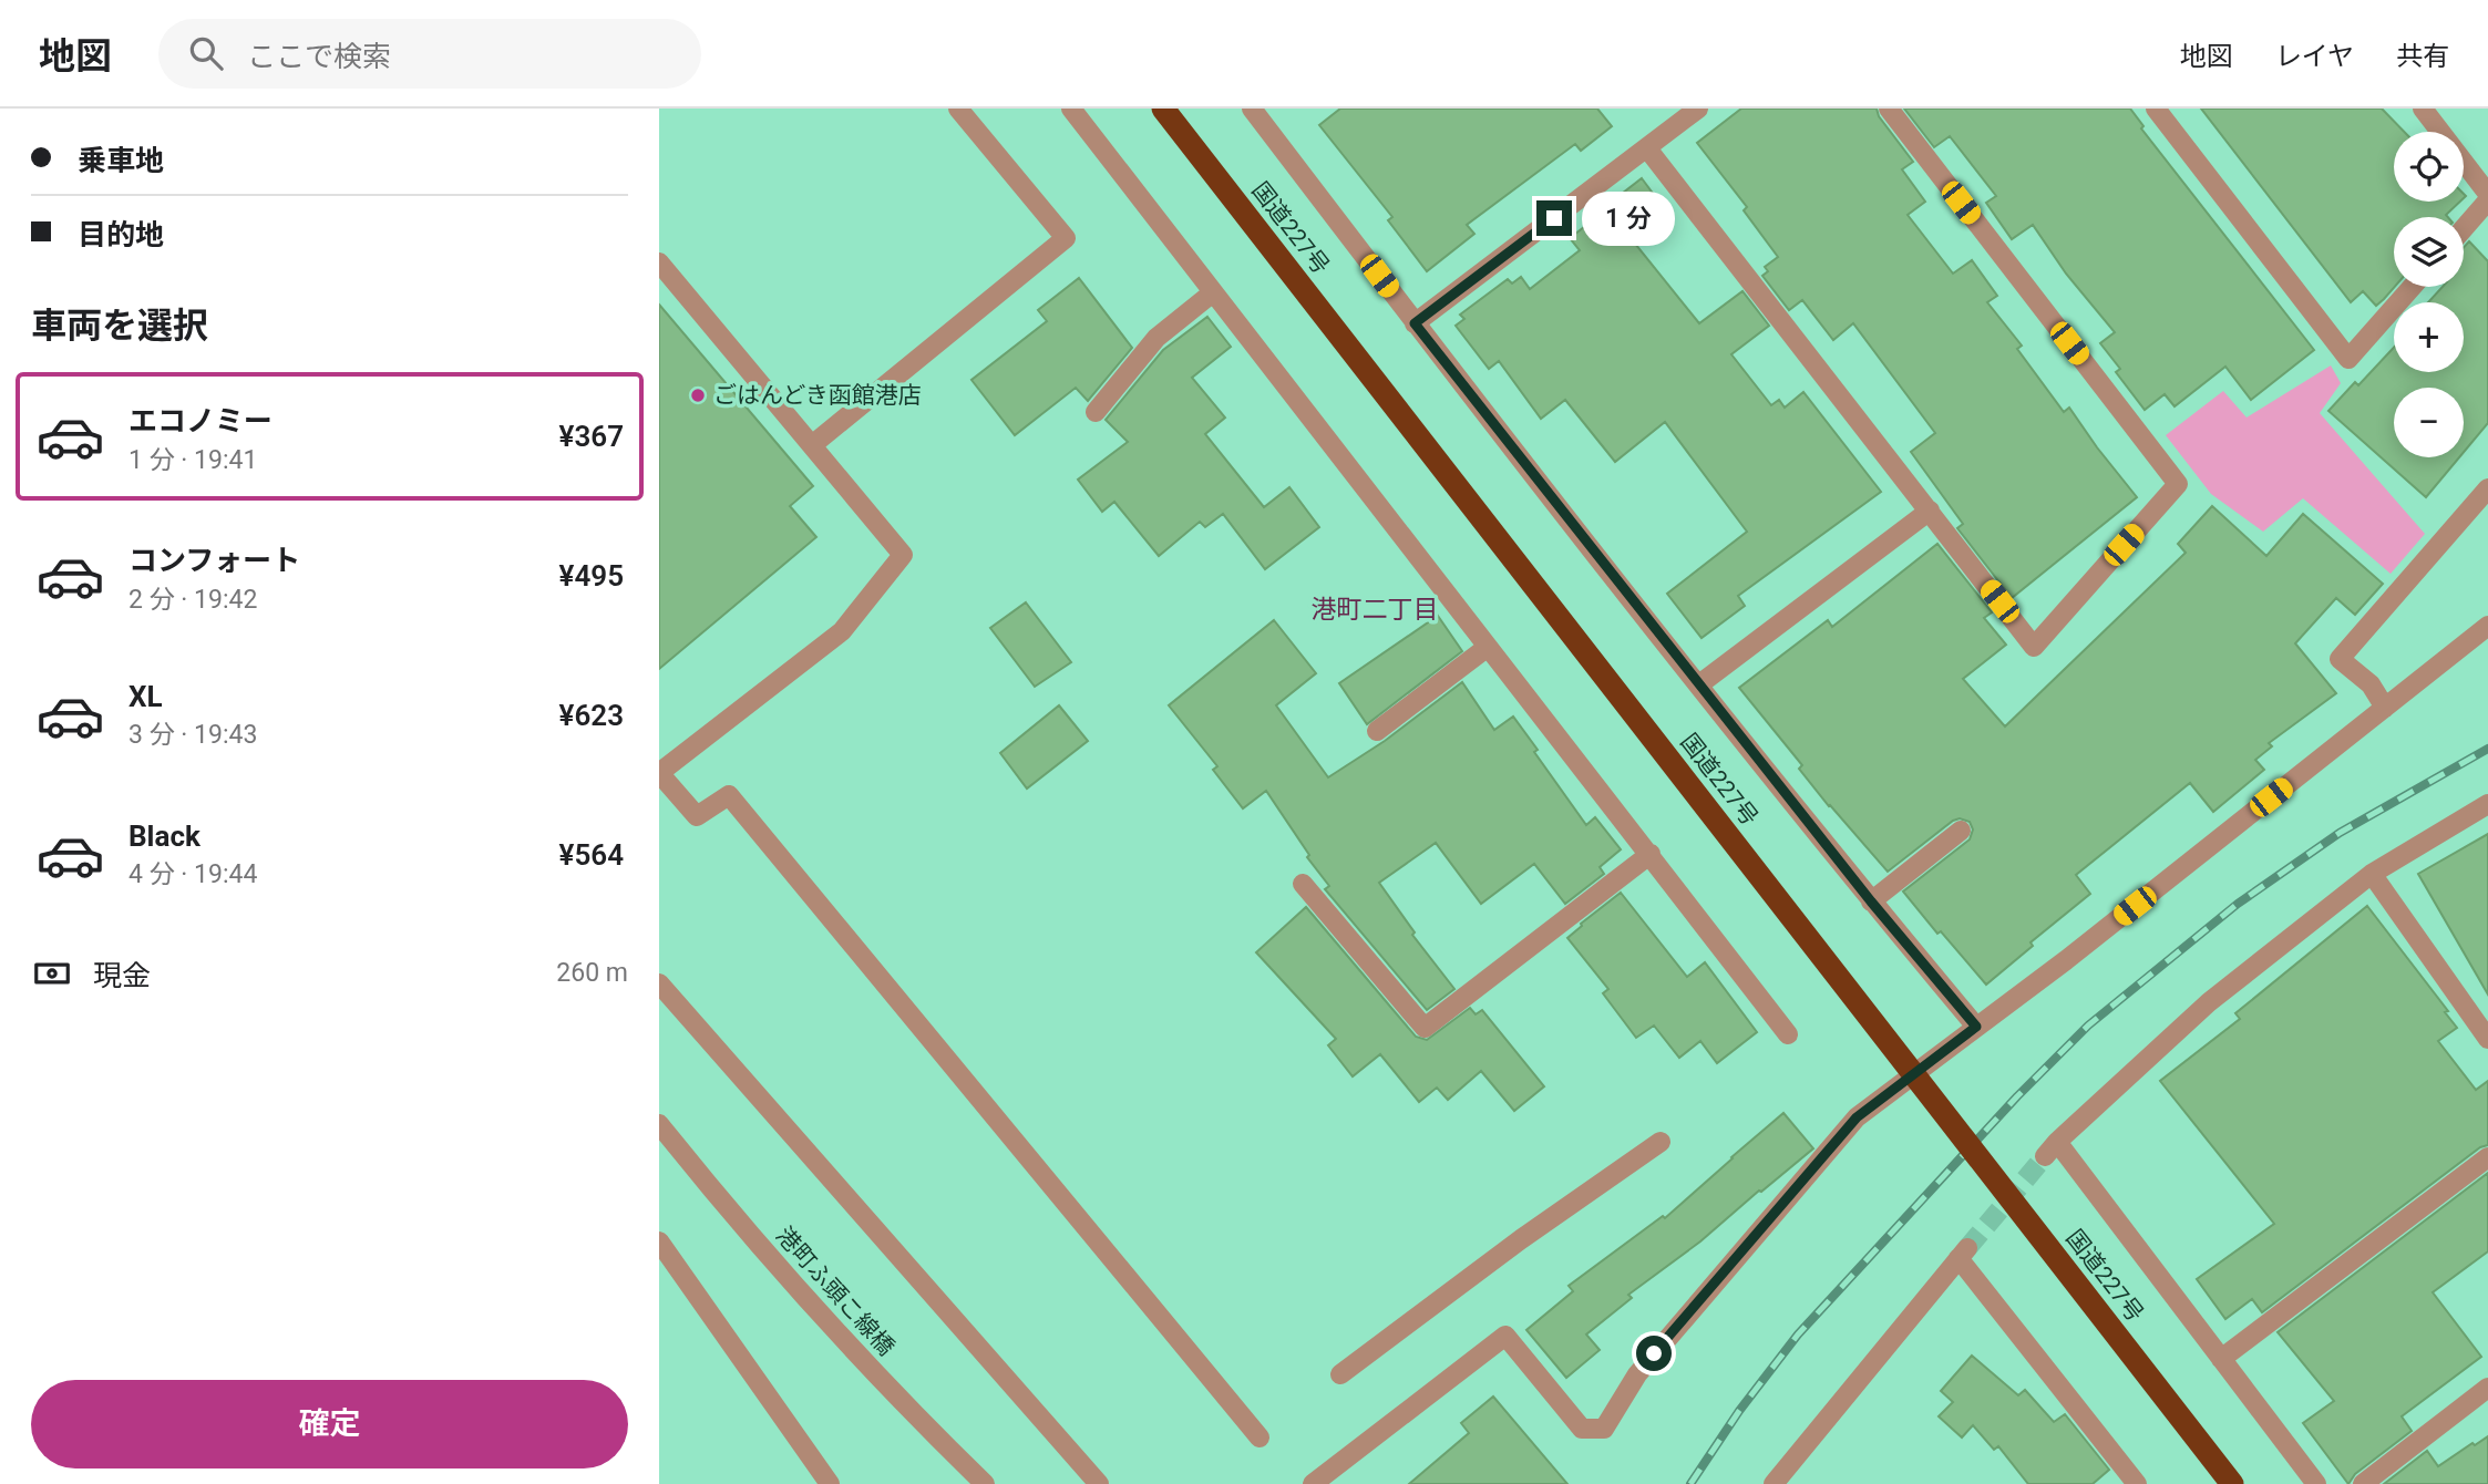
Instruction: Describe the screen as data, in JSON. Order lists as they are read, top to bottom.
{
  "streets": {
    "highway": ["国道227号"],
    "street": ["港町ふ頭こ線橋"]
  },
  "districts": ["港町二丁目"],
  "places": ["ごはんどき函館港店"],
  "page": {
    "header": "地図",
    "search": "ここで検索",
    "nav": ["地図", "レイヤ", "共有"],
    "banner": ["乗車地", "目的地"],
    "map_buttons": ["+", "−"],
    "bubble": "1 分",
    "heading": "車両を選択",
    "list": [
      {
        "name": "エコノミー",
        "note": "1 分 · 19:41",
        "value": "¥367"
      },
      {
        "name": "コンフォート",
        "note": "2 分 · 19:42",
        "value": "¥495"
      },
      {
        "name": "XL",
        "note": "3 分 · 19:43",
        "value": "¥623"
      },
      {
        "name": "Black",
        "note": "4 分 · 19:44",
        "value": "¥564"
      }
    ],
    "pay": ["現金", "260 m"],
    "buttons": "確定"
  }
}
